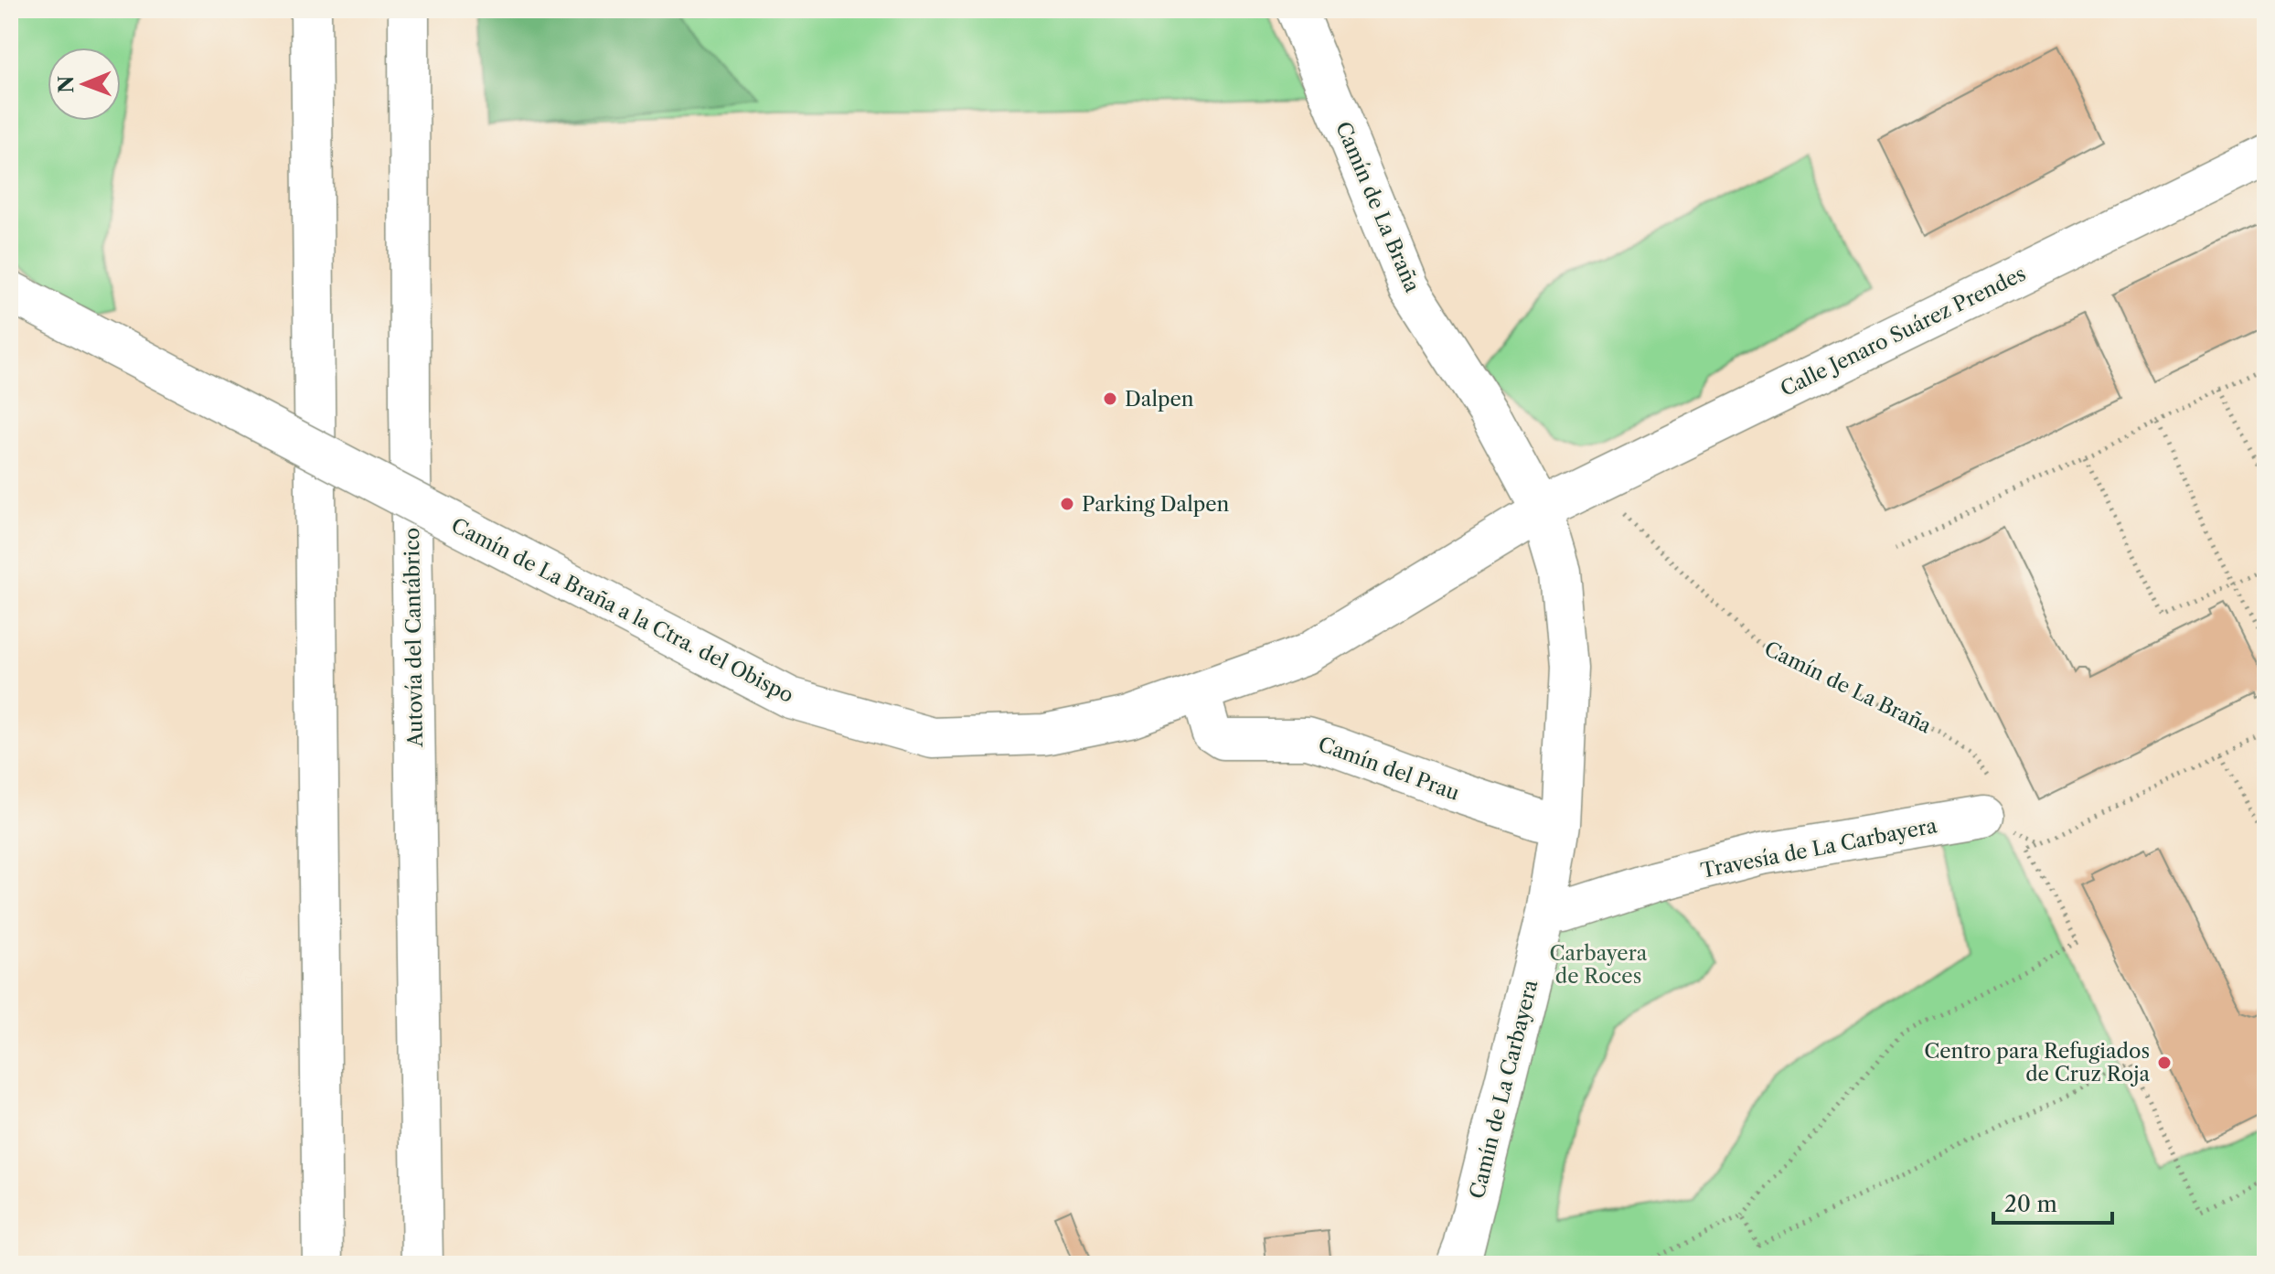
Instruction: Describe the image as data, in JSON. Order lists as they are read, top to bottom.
{
  "streets": {
    "main road": [
      "Camín de La Braña",
      "Calle Jenaro Suárez Prendes",
      "Camín de La Braña a la Ctra. del Obispo",
      "Autovía del Cantábrico",
      "Camín del Prau",
      "Travesía de La Carbayera",
      "Camín de La Carbayera"
    ]
  },
  "crossings": [
    ["Camín de La Braña", "Calle Jenaro Suárez Prendes"],
    ["Camín de La Braña", "Camín de La Braña a la Ctra. del Obispo"],
    ["Camín de La Braña", "Camín del Prau"],
    ["Camín de La Braña", "Travesía de La Carbayera"],
    ["Camín de La Braña", "Camín de La Carbayera"],
    ["Calle Jenaro Suárez Prendes", "Camín de La Braña a la Ctra. del Obispo"],
    ["Camín de La Braña a la Ctra. del Obispo", "Camín del Prau"],
    ["Camín del Prau", "Camín de La Carbayera"],
    ["Travesía de La Carbayera", "Camín de La Carbayera"]
  ],
  "parks": ["Carbayera de Roces"],
  "places": ["Dalpen", "Parking Dalpen", "Centro para Refugiados de Cruz Roja"],
  "scale_bar": "20 m",
  "north": "left"
}
